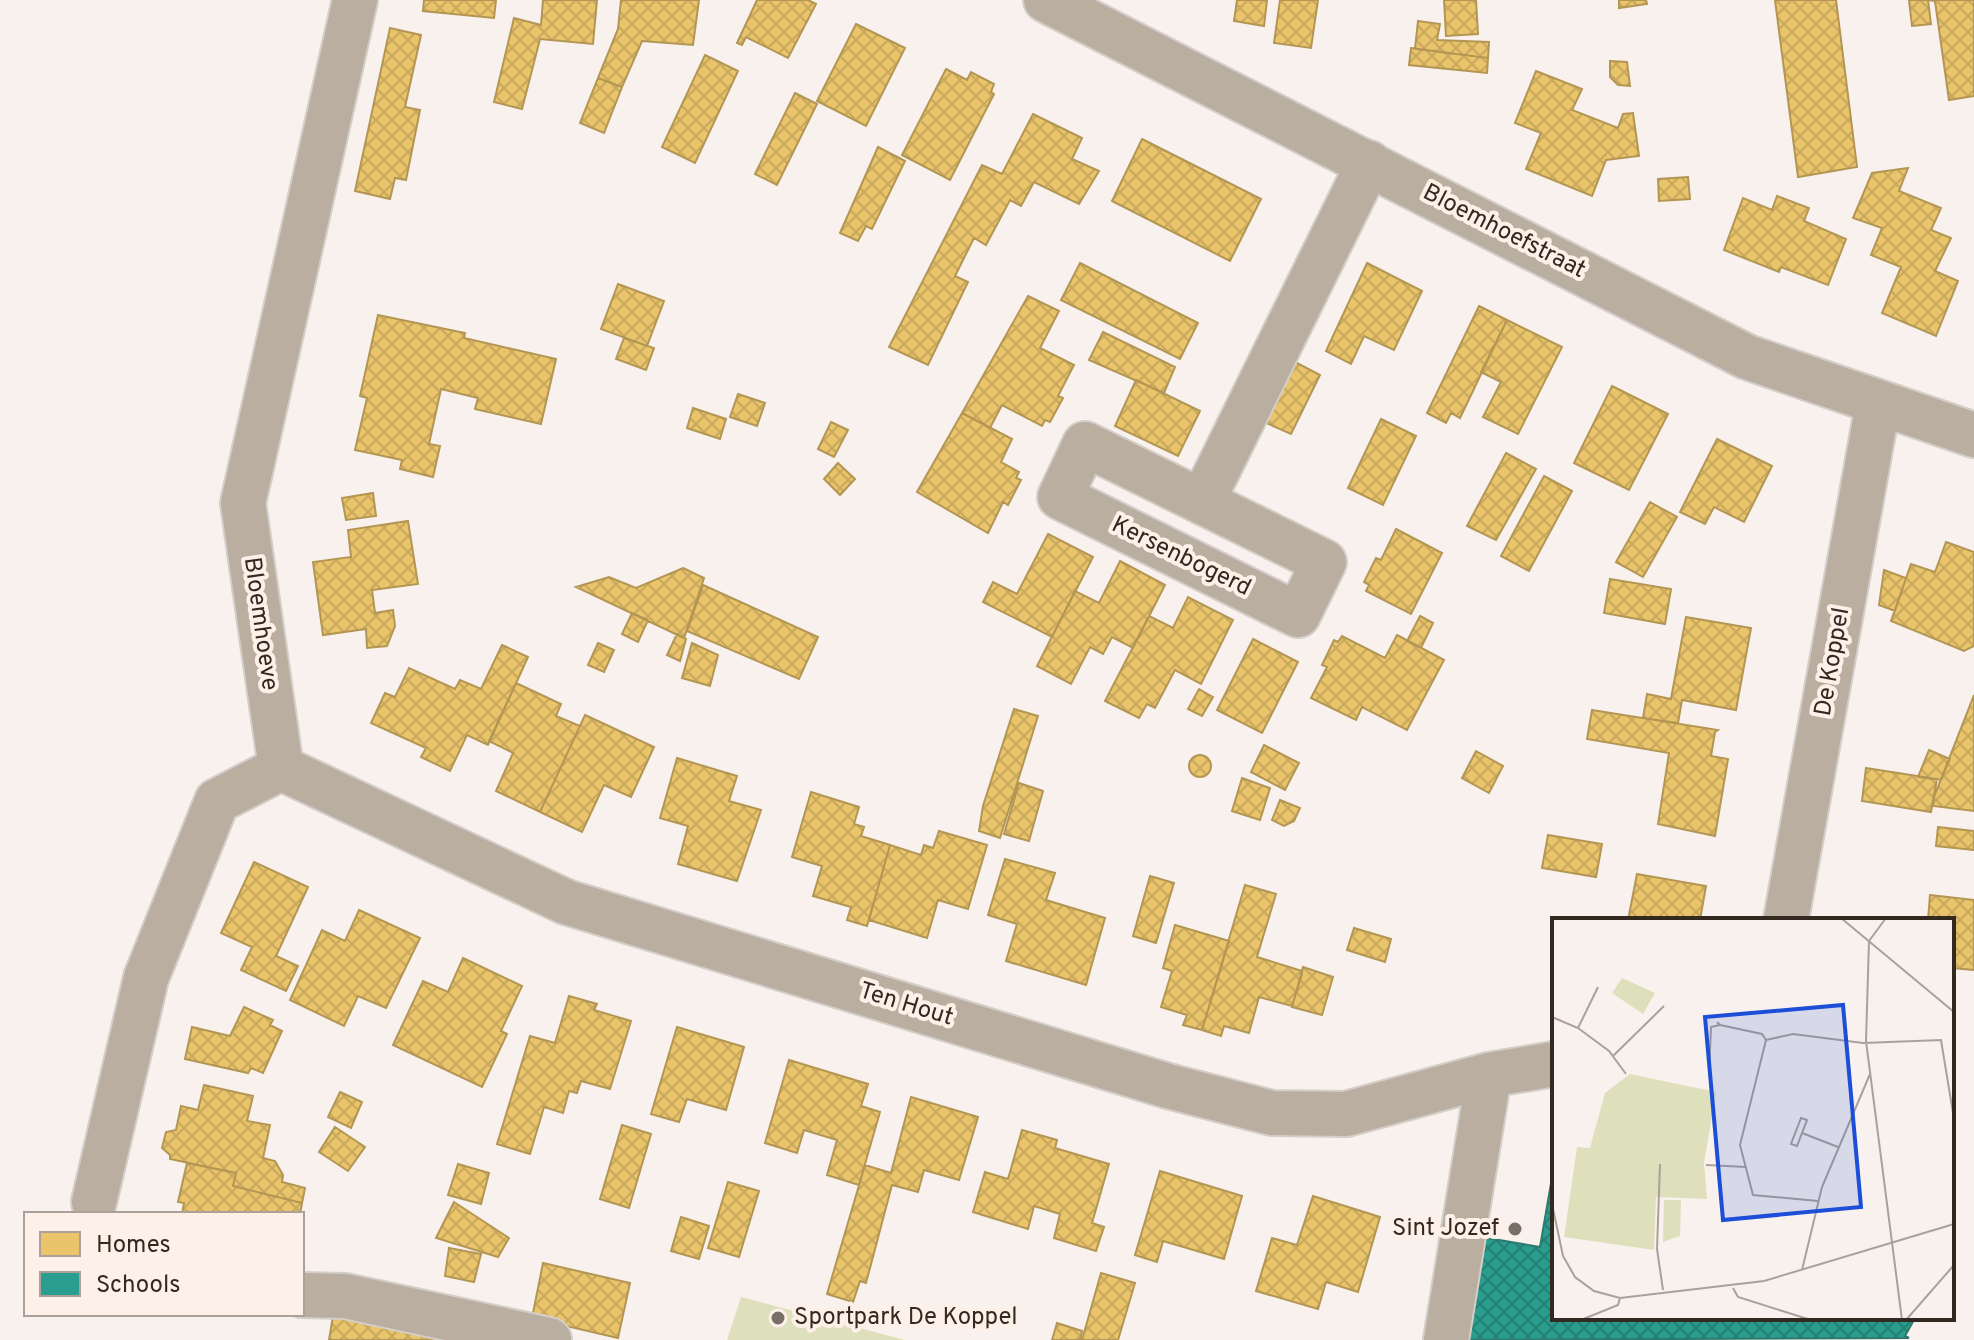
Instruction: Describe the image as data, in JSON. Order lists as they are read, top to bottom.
{
  "streets": {
    "street": [
      "Bloemhoefstraat",
      "Kersenbogerd",
      "Bloemhoeve",
      "De Koppel",
      "Ten Hout"
    ]
  },
  "crossings": [
    ["Bloemhoefstraat", "De Koppel"],
    ["Bloemhoeve", "Ten Hout"]
  ],
  "places": ["Sint Jozef", "Sportpark De Koppel"],
  "legend": ["Homes", "Schools"]
}
